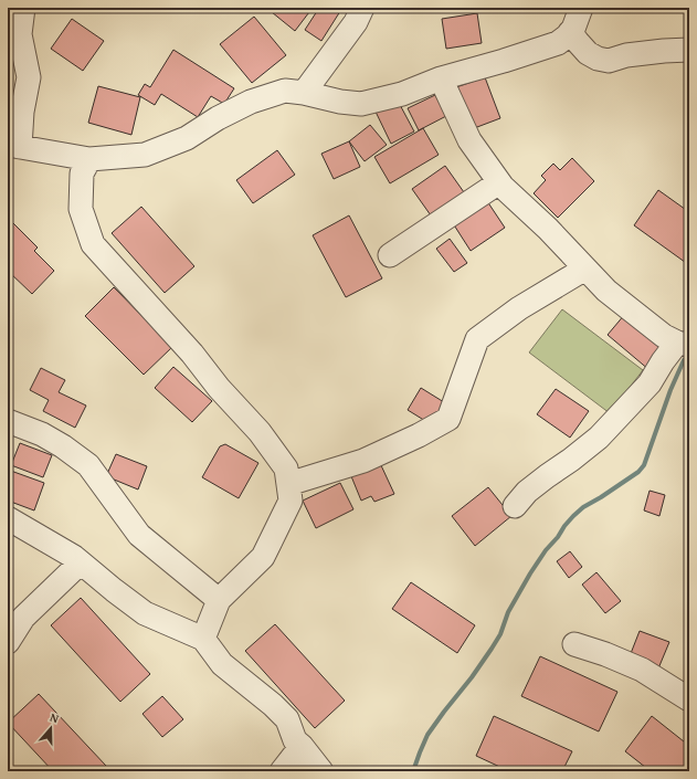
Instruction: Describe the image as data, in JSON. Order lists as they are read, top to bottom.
{
  "north": "top"
}
